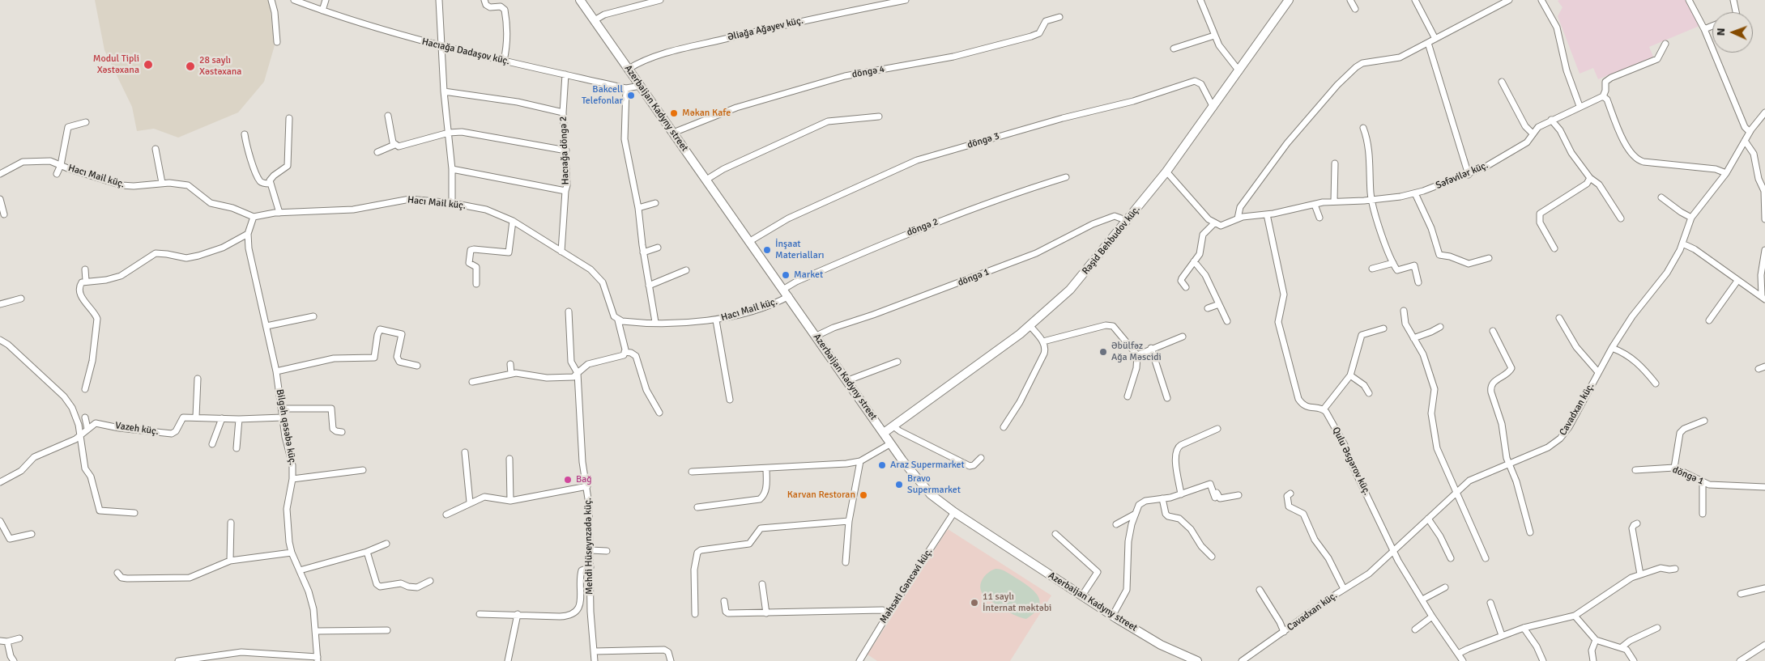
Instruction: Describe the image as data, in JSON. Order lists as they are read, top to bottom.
{
  "streets": {
    "main road": ["Azerbaijan Kadyny street", "Rəşid Behbudov küç."],
    "street": [
      "Əliağa Ağayev küç.",
      "Hacıağa Dadaşov küç.",
      "döngə 4",
      "döngə 3",
      "Hacıağa döngə 2",
      "Səfəvilər küç.",
      "Hacı Mail küç.",
      "döngə 2",
      "döngə 1",
      "Cavadxan küç.",
      "Bilgəh qəsəbə küç.",
      "Vazeh küç.",
      "Qulu Əsgərov küç.",
      "Mehdi Hüseynzadə küç.",
      "Məhsəti Gəncəvi küç."
    ]
  },
  "crossings": [
    ["Əliağa Ağayev küç.", "Azerbaijan Kadyny street"],
    ["Hacıağa Dadaşov küç.", "Azerbaijan Kadyny street"],
    ["Hacıağa Dadaşov küç.", "Hacıağa döngə 2"],
    ["döngə 4", "Azerbaijan Kadyny street"],
    ["Azerbaijan Kadyny street", "döngə 3"],
    ["Azerbaijan Kadyny street", "Hacı Mail küç."],
    ["Azerbaijan Kadyny street", "döngə 2"],
    ["Azerbaijan Kadyny street", "Rəşid Behbudov küç."],
    ["Azerbaijan Kadyny street", "döngə 1"],
    ["Azerbaijan Kadyny street", "Məhsəti Gəncəvi küç."],
    ["döngə 3", "Rəşid Behbudov küç."],
    ["Hacıağa döngə 2", "Hacı Mail küç."],
    ["Hacı Mail küç.", "Bilgəh qəsəbə küç."],
    ["Rəşid Behbudov küç.", "döngə 1"],
    ["Cavadxan küç.", "Qulu Əsgərov küç."],
    ["Bilgəh qəsəbə küç.", "Vazeh küç."]
  ],
  "places": [
    "Modul Tipli Xəstəxana",
    "28 saylı Xəstəxana",
    "Bakcell Telefonlar",
    "Məkan Kafe",
    "İnşaat Materialları",
    "Market",
    "Əbülfəz Ağa Məscidi",
    "Araz Supermarket",
    "Bağ",
    "Bravo Supermarket",
    "Karvan Restoran",
    "11 saylı İnternat məktəbi"
  ],
  "north": "left"
}
